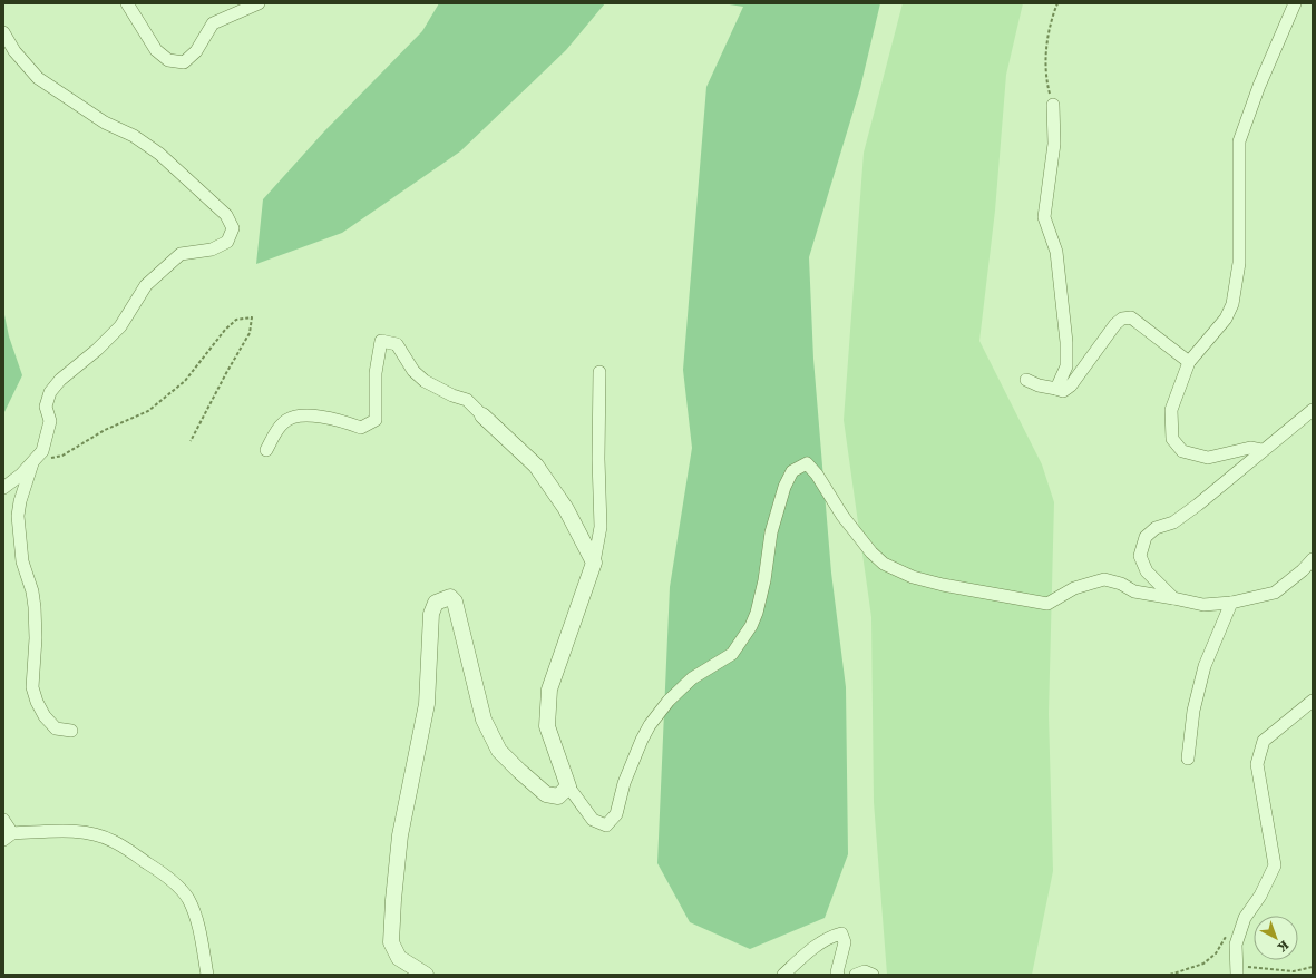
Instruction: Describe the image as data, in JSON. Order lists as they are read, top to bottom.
{
  "north": "bottom right"
}
